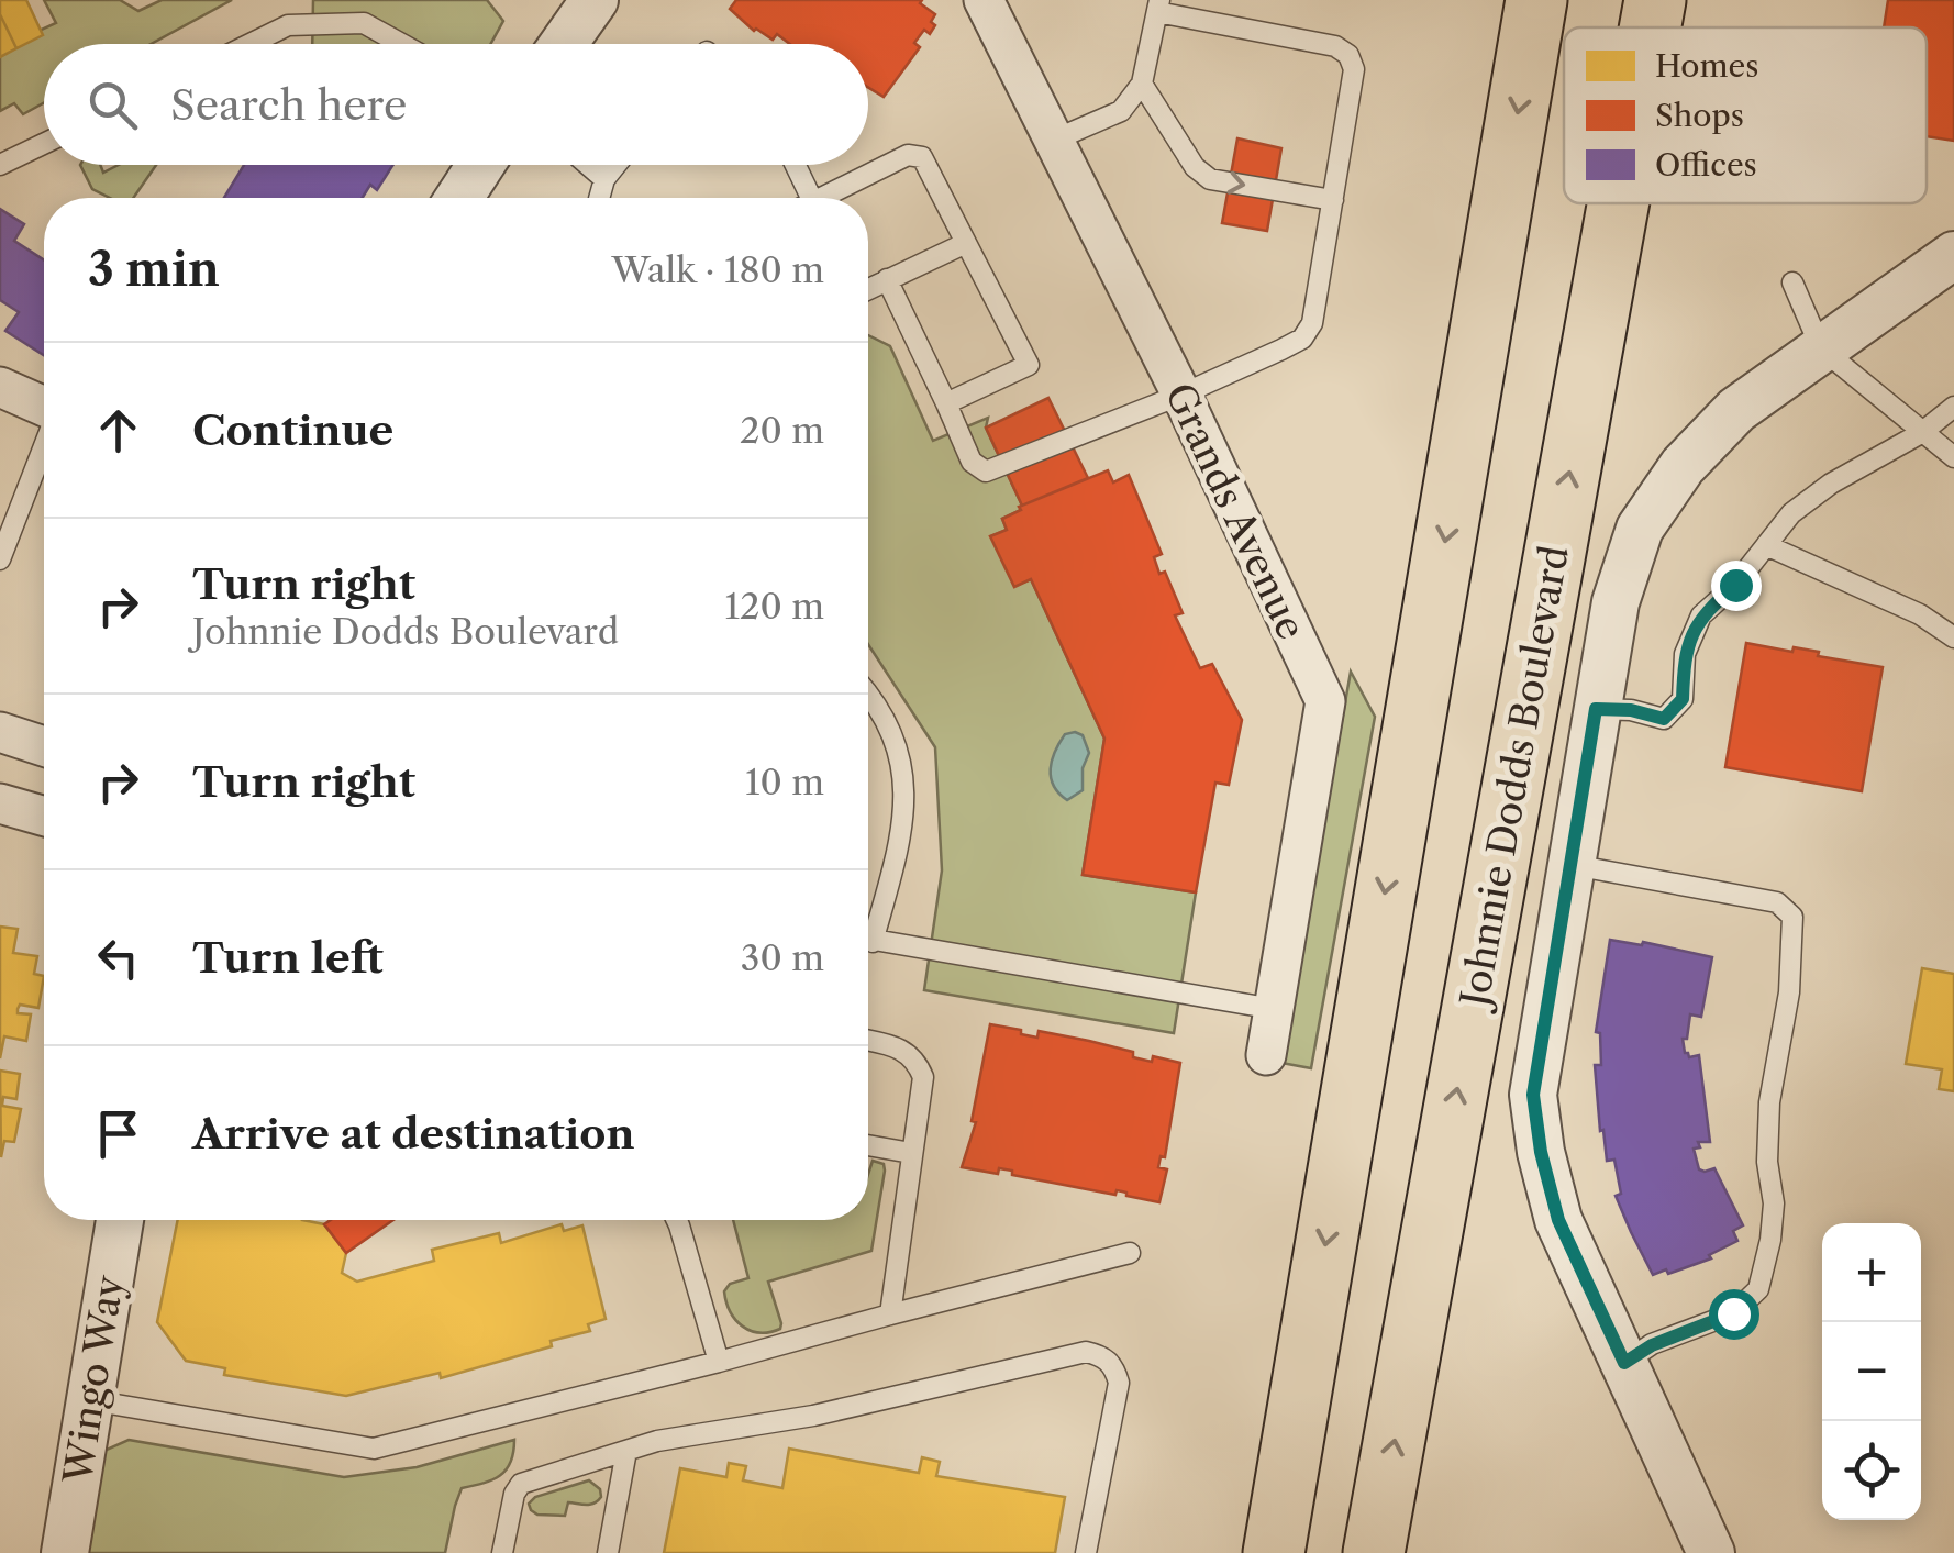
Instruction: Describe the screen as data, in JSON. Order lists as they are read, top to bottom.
{
  "streets": {
    "highway": ["Johnnie Dodds Boulevard"],
    "street": ["Grands Avenue", "Wingo Way"]
  },
  "legend": ["Homes", "Shops", "Offices"],
  "page": {
    "search": "Search here",
    "heading": ["3 min", "Walk · 180 m"],
    "list": [
      ["Continue", "20 m"],
      ["Turn right", "Johnnie Dodds Boulevard", "120 m"],
      ["Turn right", "10 m"],
      ["Turn left", "30 m"],
      "Arrive at destination"
    ],
    "map_buttons": ["+", "−"]
  }
}
